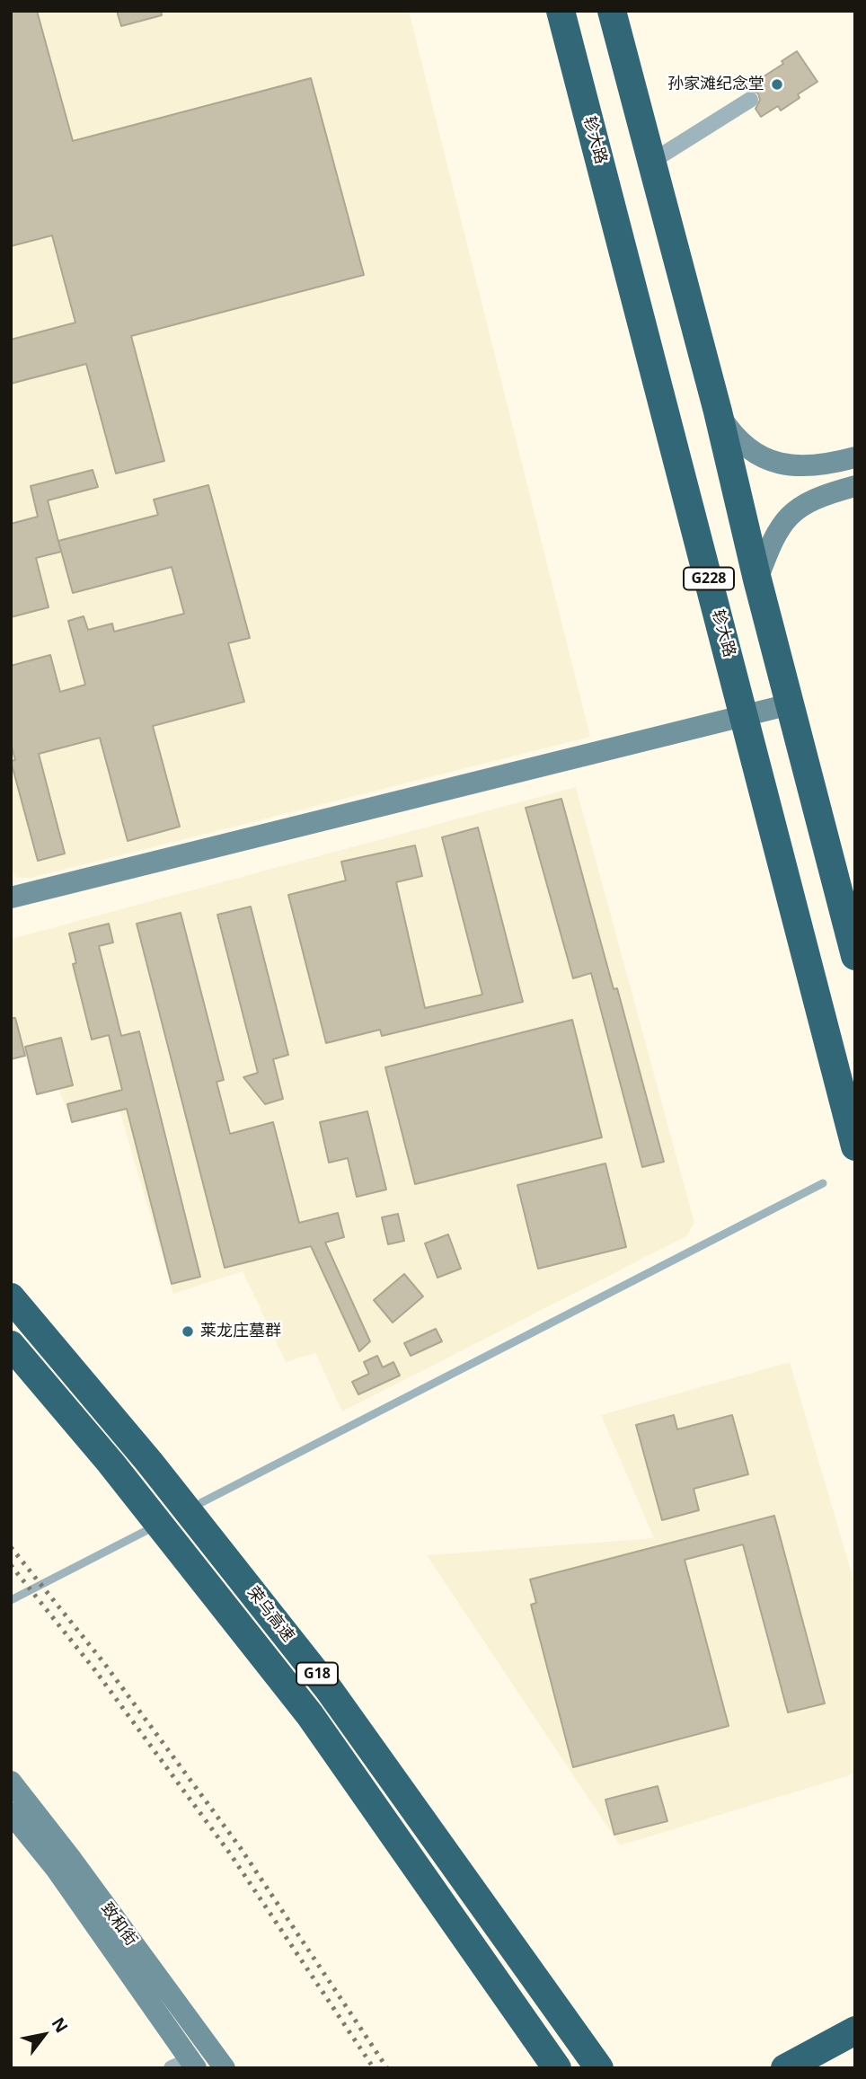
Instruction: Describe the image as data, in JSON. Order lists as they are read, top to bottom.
{
  "streets": {
    "highway": [
      "轸大路",
      "G228",
      "荣乌高速",
      "G18"
    ],
    "street": ["致和街"]
  },
  "places": ["孙家滩纪念堂", "莱龙庄墓群"],
  "north": "top right"
}
